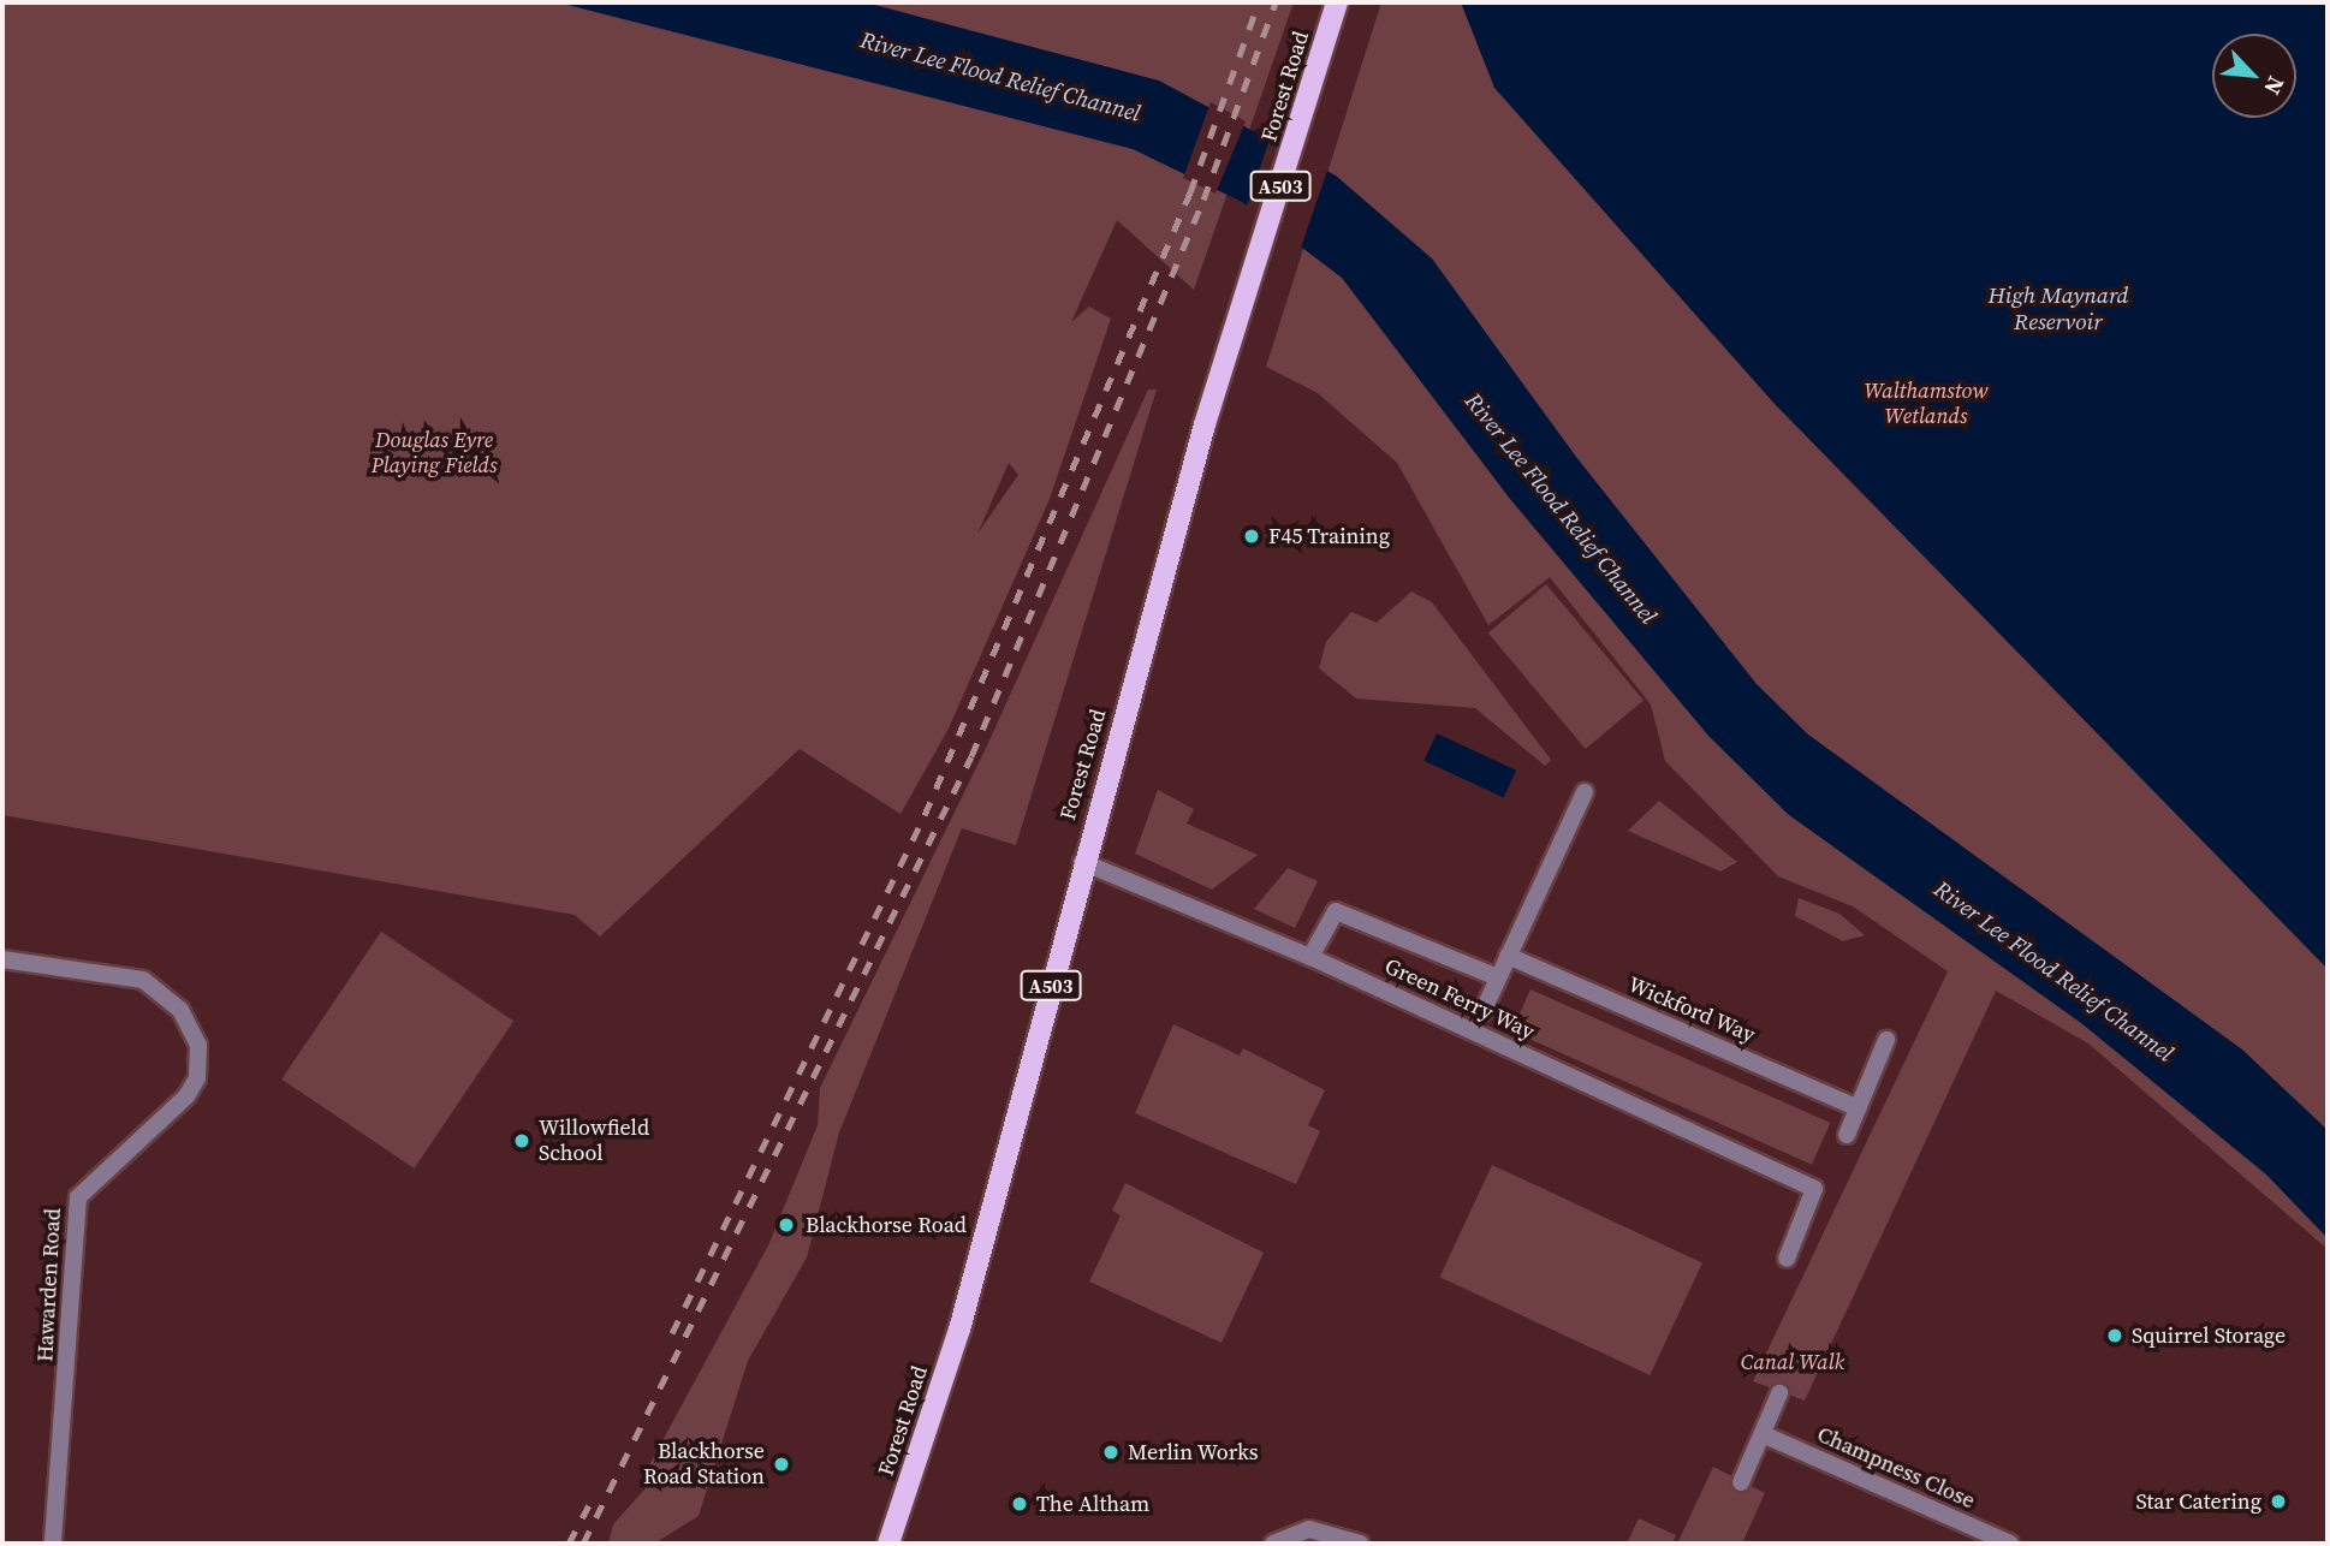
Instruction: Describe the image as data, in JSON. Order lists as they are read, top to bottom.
{
  "streets": {
    "main road": ["Forest Road", "A503"],
    "street": [
      "Green Ferry Way",
      "Wickford Way",
      "Hawarden Road",
      "Champness Close"
    ]
  },
  "crossings": [
    ["Forest Road", "Green Ferry Way"]
  ],
  "water": ["River Lee Flood Relief Channel", "High Maynard Reservoir"],
  "parks": ["Walthamstow Wetlands", "Douglas Eyre Playing Fields", "Canal Walk"],
  "places": [
    "F45 Training",
    "Willowfield School",
    "Blackhorse Road",
    "Squirrel Storage",
    "Merlin Works",
    "Blackhorse Road Station",
    "Star Catering",
    "The Altham"
  ],
  "north": "bottom right"
}
